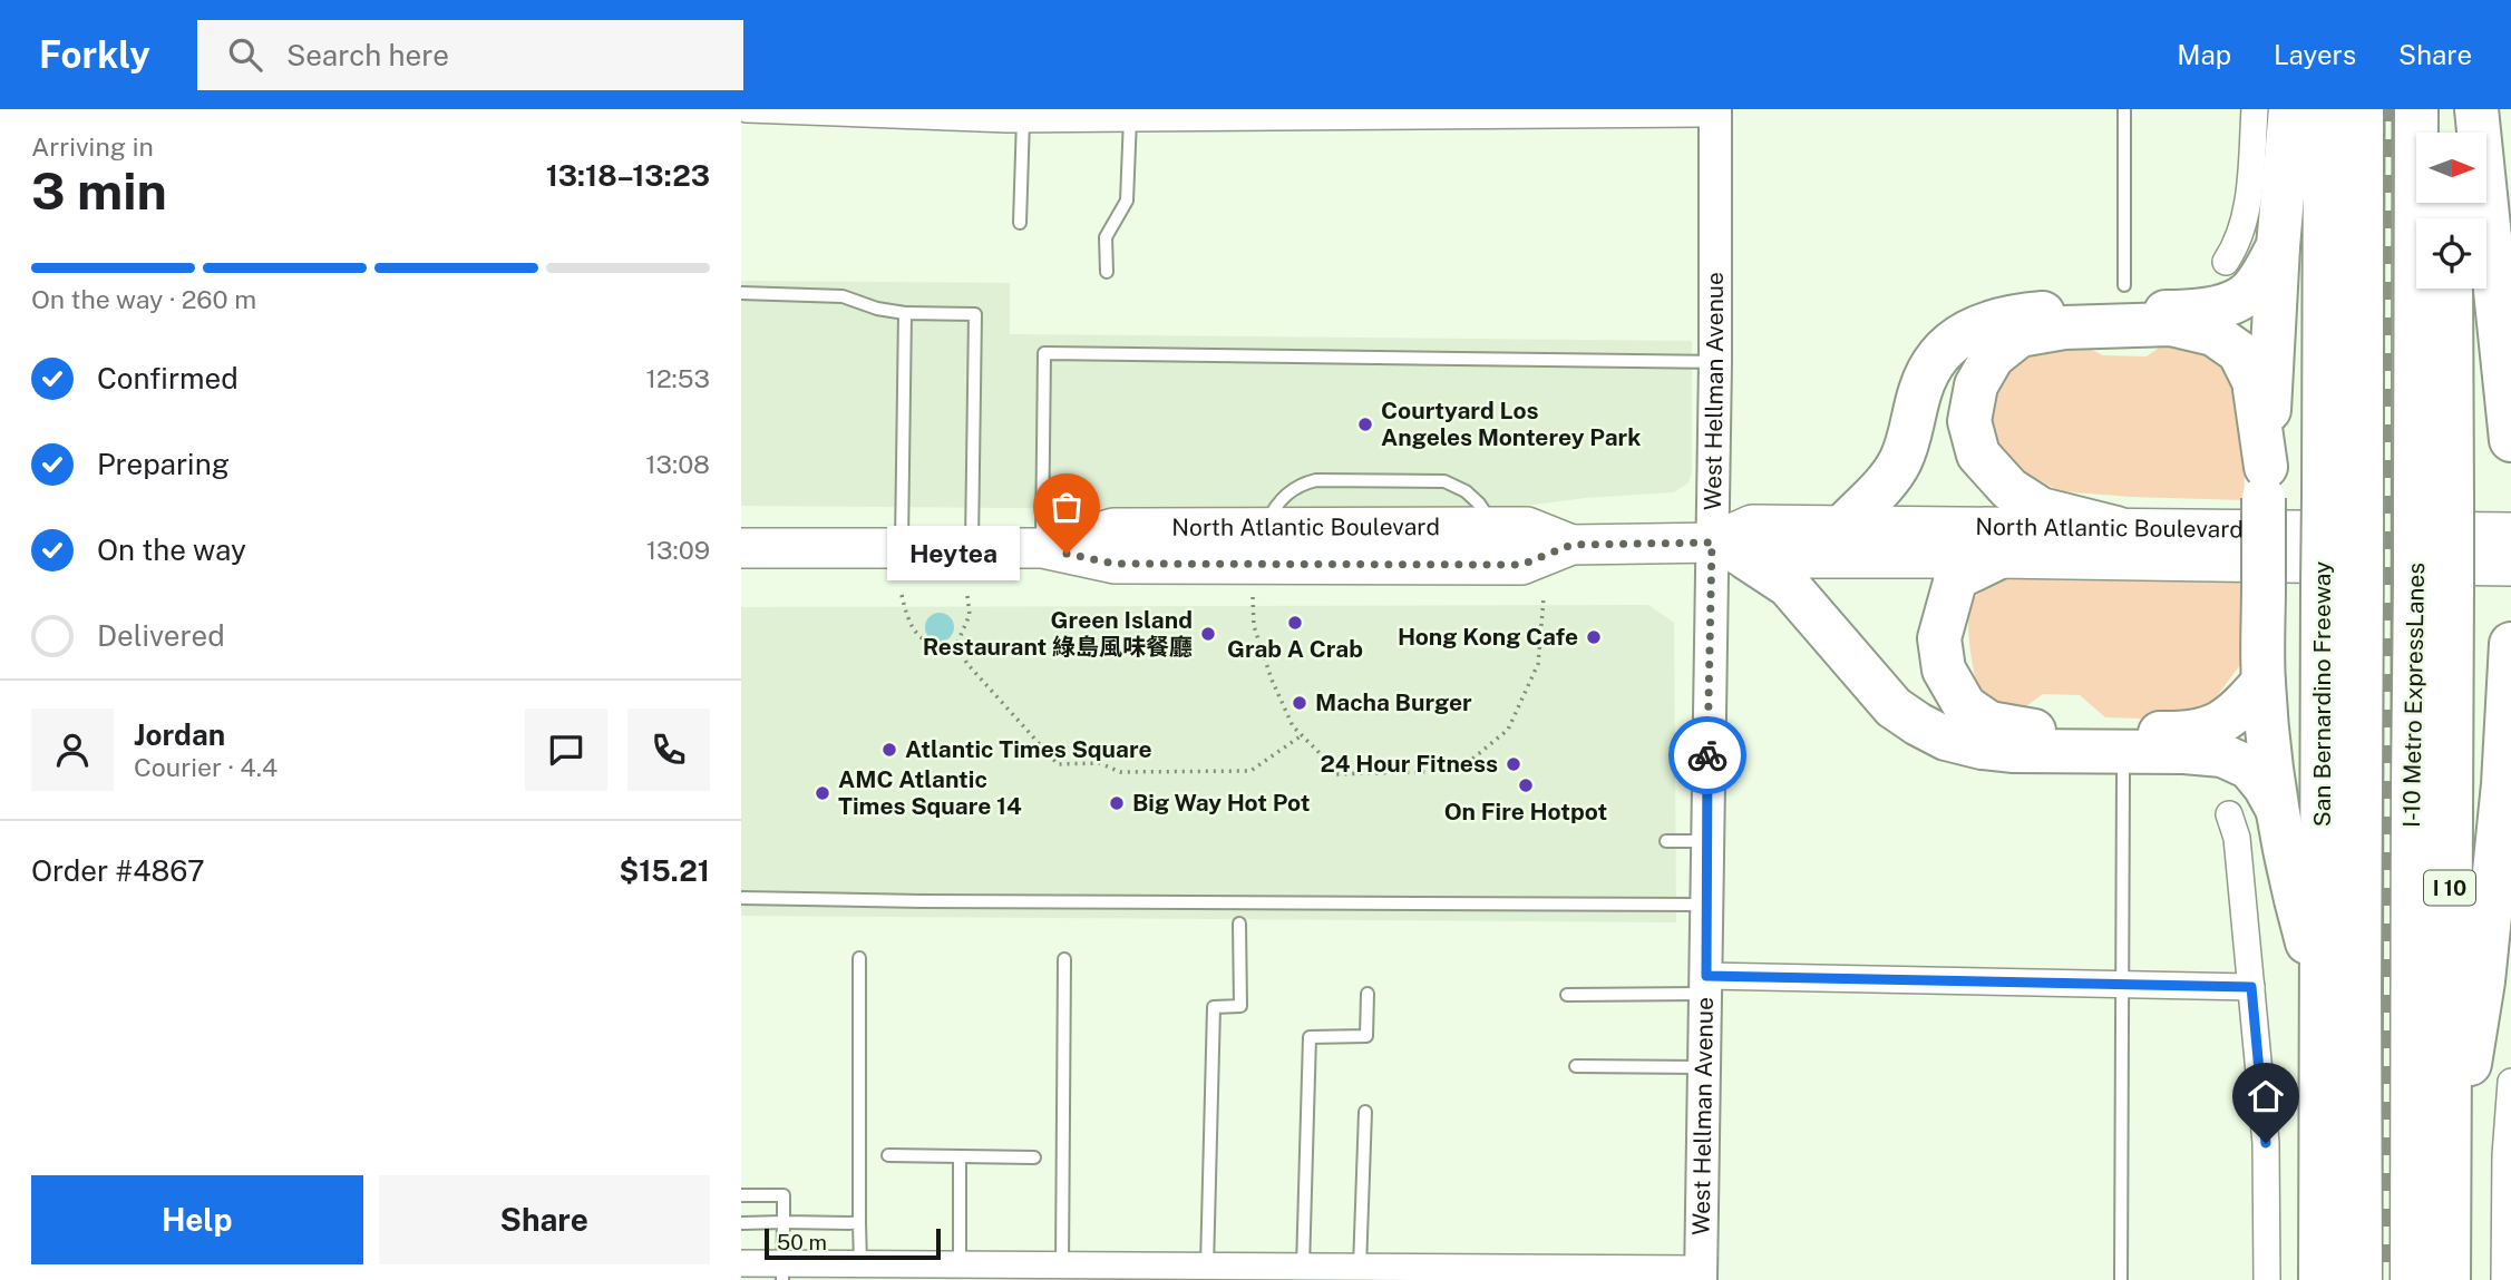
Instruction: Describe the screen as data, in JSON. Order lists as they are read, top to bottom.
{
  "streets": {
    "highway": ["San Bernardino Freeway", "I-10 Metro ExpressLanes", "I 10"],
    "main road": ["North Atlantic Boulevard"],
    "street": ["West Hellman Avenue"]
  },
  "crossings": [
    ["West Hellman Avenue", "North Atlantic Boulevard"],
    ["I-10 Metro ExpressLanes", "I 10"]
  ],
  "places": [
    "Courtyard Los Angeles Monterey Park",
    "Heytea",
    "Grab A Crab",
    "Green Island Restaurant 綠島風味餐廳",
    "Hong Kong Cafe",
    "Macha Burger",
    "Atlantic Times Square",
    "24 Hour Fitness",
    "On Fire Hotpot",
    "AMC Atlantic Times Square 14",
    "Big Way Hot Pot"
  ],
  "scale_bar": "50 m",
  "north": "right",
  "page": {
    "header": "Forkly",
    "search": "Search here",
    "nav": ["Map", "Layers", "Share"],
    "heading": ["3 min", "Arriving in", "13:18–13:23"],
    "panel": [
      "Jordan",
      "Courier · 4.4",
      "Order #4867",
      "$15.21"
    ],
    "bar": "On the way · 260 m",
    "list": [
      ["Confirmed", "12:53"],
      ["Preparing", "13:08"],
      ["On the way", "13:09"],
      "Delivered"
    ],
    "bubble": "Heytea",
    "buttons": ["Help", "Share"],
    "scale": "50 m"
  }
}
